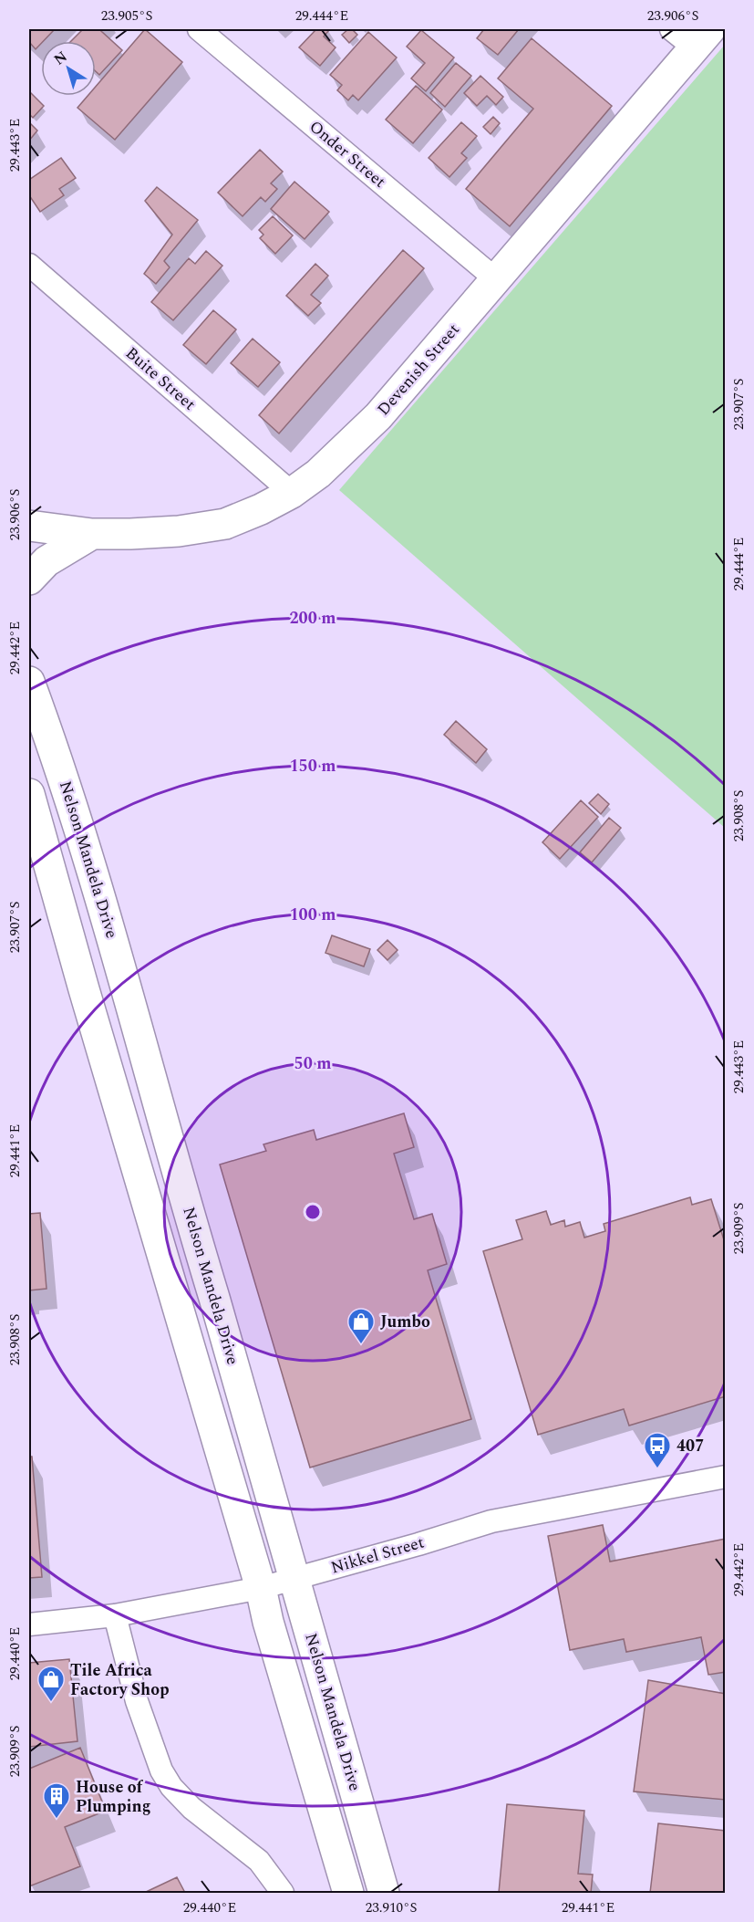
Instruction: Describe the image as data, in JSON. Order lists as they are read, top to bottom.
{
  "streets": {
    "main road": ["Devenish Street", "Nelson Mandela Drive"],
    "street": ["Onder Street", "Buite Street", "Nikkel Street"]
  },
  "crossings": [
    ["Onder Street", "Devenish Street"],
    ["Devenish Street", "Buite Street"],
    ["Nelson Mandela Drive", "Nikkel Street"]
  ],
  "places": {
    "shop": ["Jumbo", "Tile Africa Factory Shop"],
    "bus stop": ["407"],
    "building": ["House of Plumping"]
  },
  "north": "top left",
  "coordinates": [
    "23.905°S",
    "29.444°E",
    "23.906°S",
    "29.443°E",
    "23.907°S",
    "29.442°E",
    "23.908°S",
    "29.441°E",
    "23.909°S",
    "29.440°E",
    "23.910°S"
  ],
  "rings": [
    "200 m",
    "150 m",
    "100 m",
    "50 m"
  ]
}
